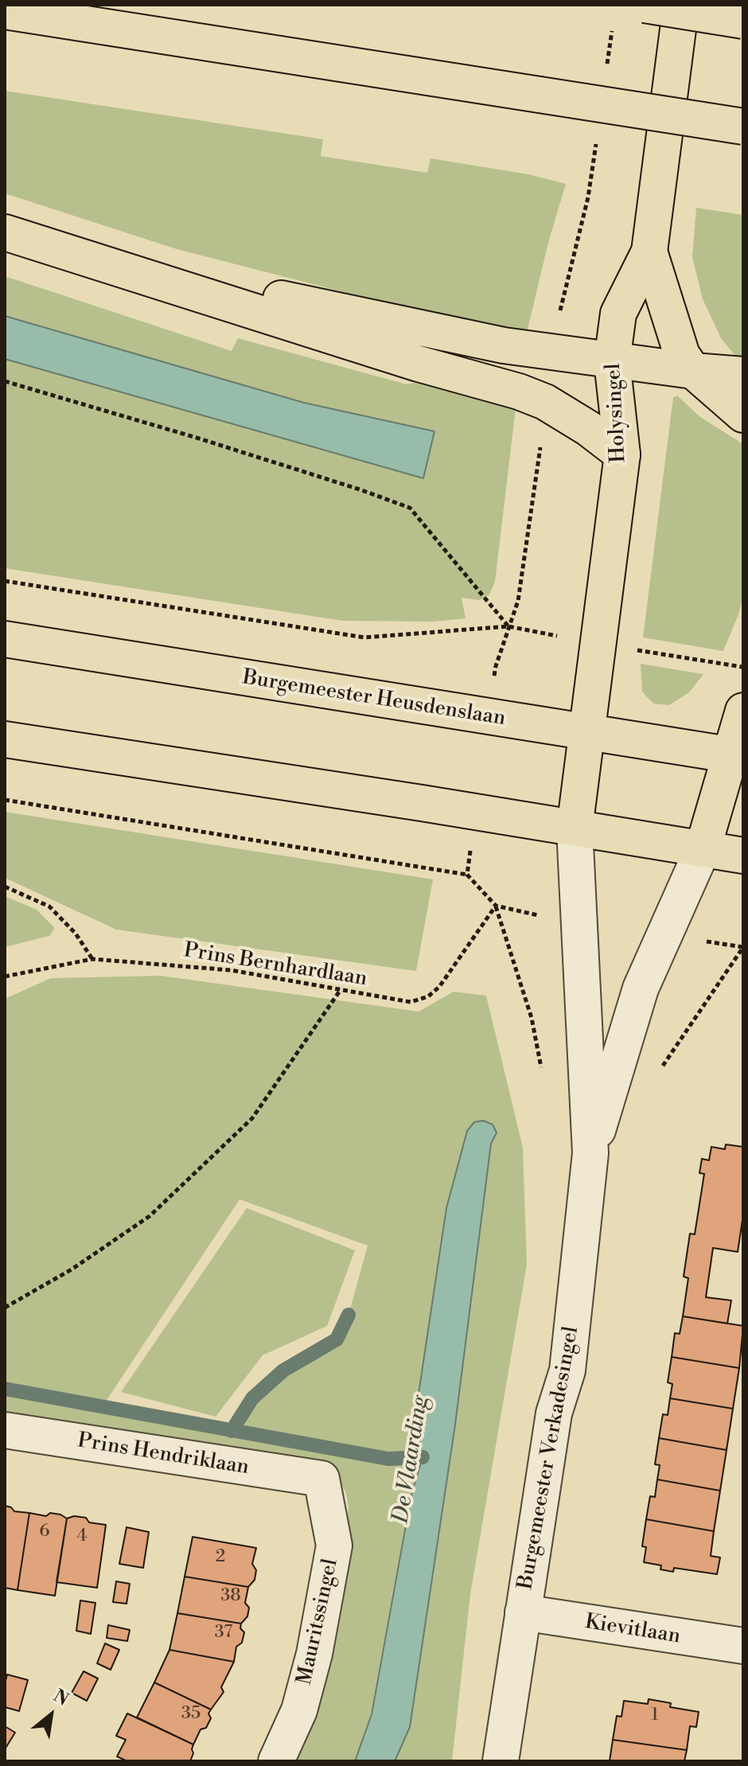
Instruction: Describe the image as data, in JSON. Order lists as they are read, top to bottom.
{
  "streets": {
    "main road": ["Holysingel", "Burgemeester Heusdenslaan"],
    "street": [
      "Prins Hendriklaan",
      "Burgemeester Verkadesingel",
      "Mauritssingel",
      "Kievitlaan"
    ],
    "path": ["Prins Bernhardlaan"]
  },
  "crossings": [
    ["Holysingel", "Burgemeester Heusdenslaan"],
    ["Holysingel", "Burgemeester Verkadesingel"],
    ["Prins Hendriklaan", "Mauritssingel"],
    ["Burgemeester Verkadesingel", "Kievitlaan"]
  ],
  "water": ["De Vlaarding"],
  "house_numbers": [
    "6",
    "4",
    "2",
    "38",
    "37",
    "35",
    "1"
  ],
  "north": "top right"
}
